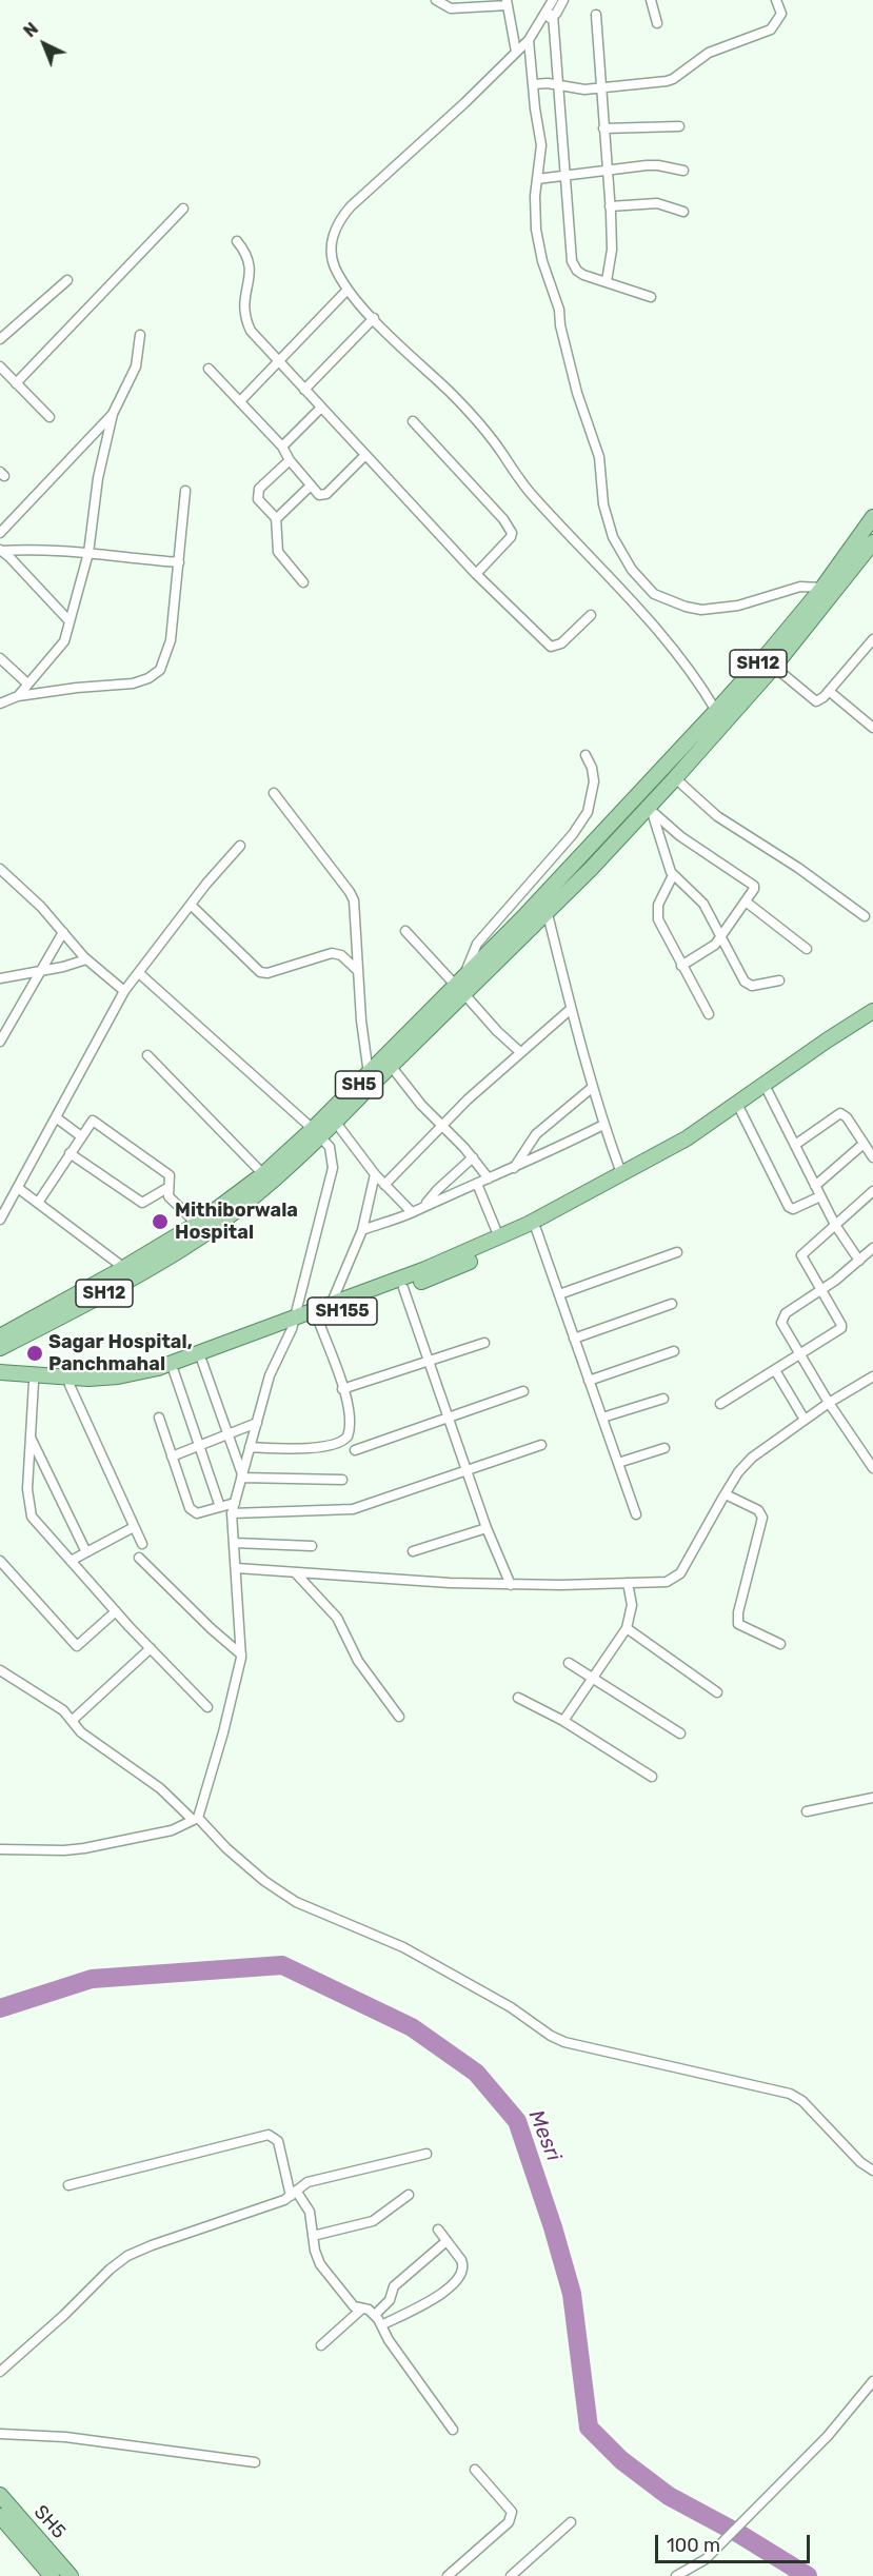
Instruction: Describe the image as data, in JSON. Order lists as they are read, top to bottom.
{
  "streets": {
    "main road": ["SH12", "SH5", "SH155"]
  },
  "crossings": [
    ["SH12", "SH5"]
  ],
  "water": ["Mesri"],
  "places": ["Mithiborwala Hospital", "Sagar Hospital, Panchmahal"],
  "scale_bar": "100 m",
  "north": "top left"
}
